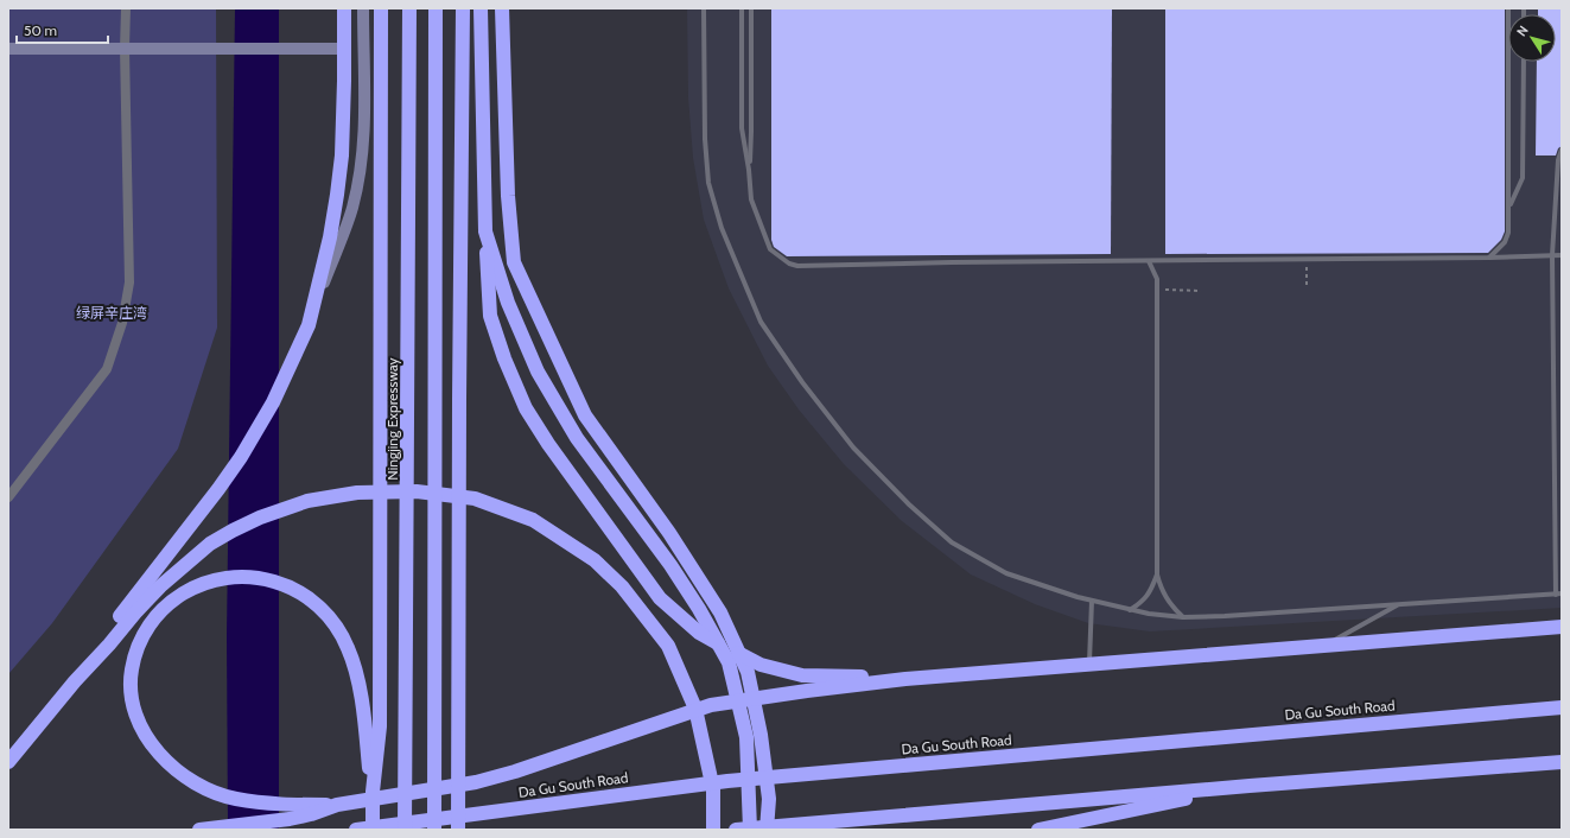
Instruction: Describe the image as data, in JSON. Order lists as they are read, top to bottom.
{
  "streets": {
    "highway": ["Ningjing Expressway", "Da Gu South Road"]
  },
  "parks": ["绿屏辛庄湾"],
  "scale_bar": "50 m",
  "north": "top left"
}
